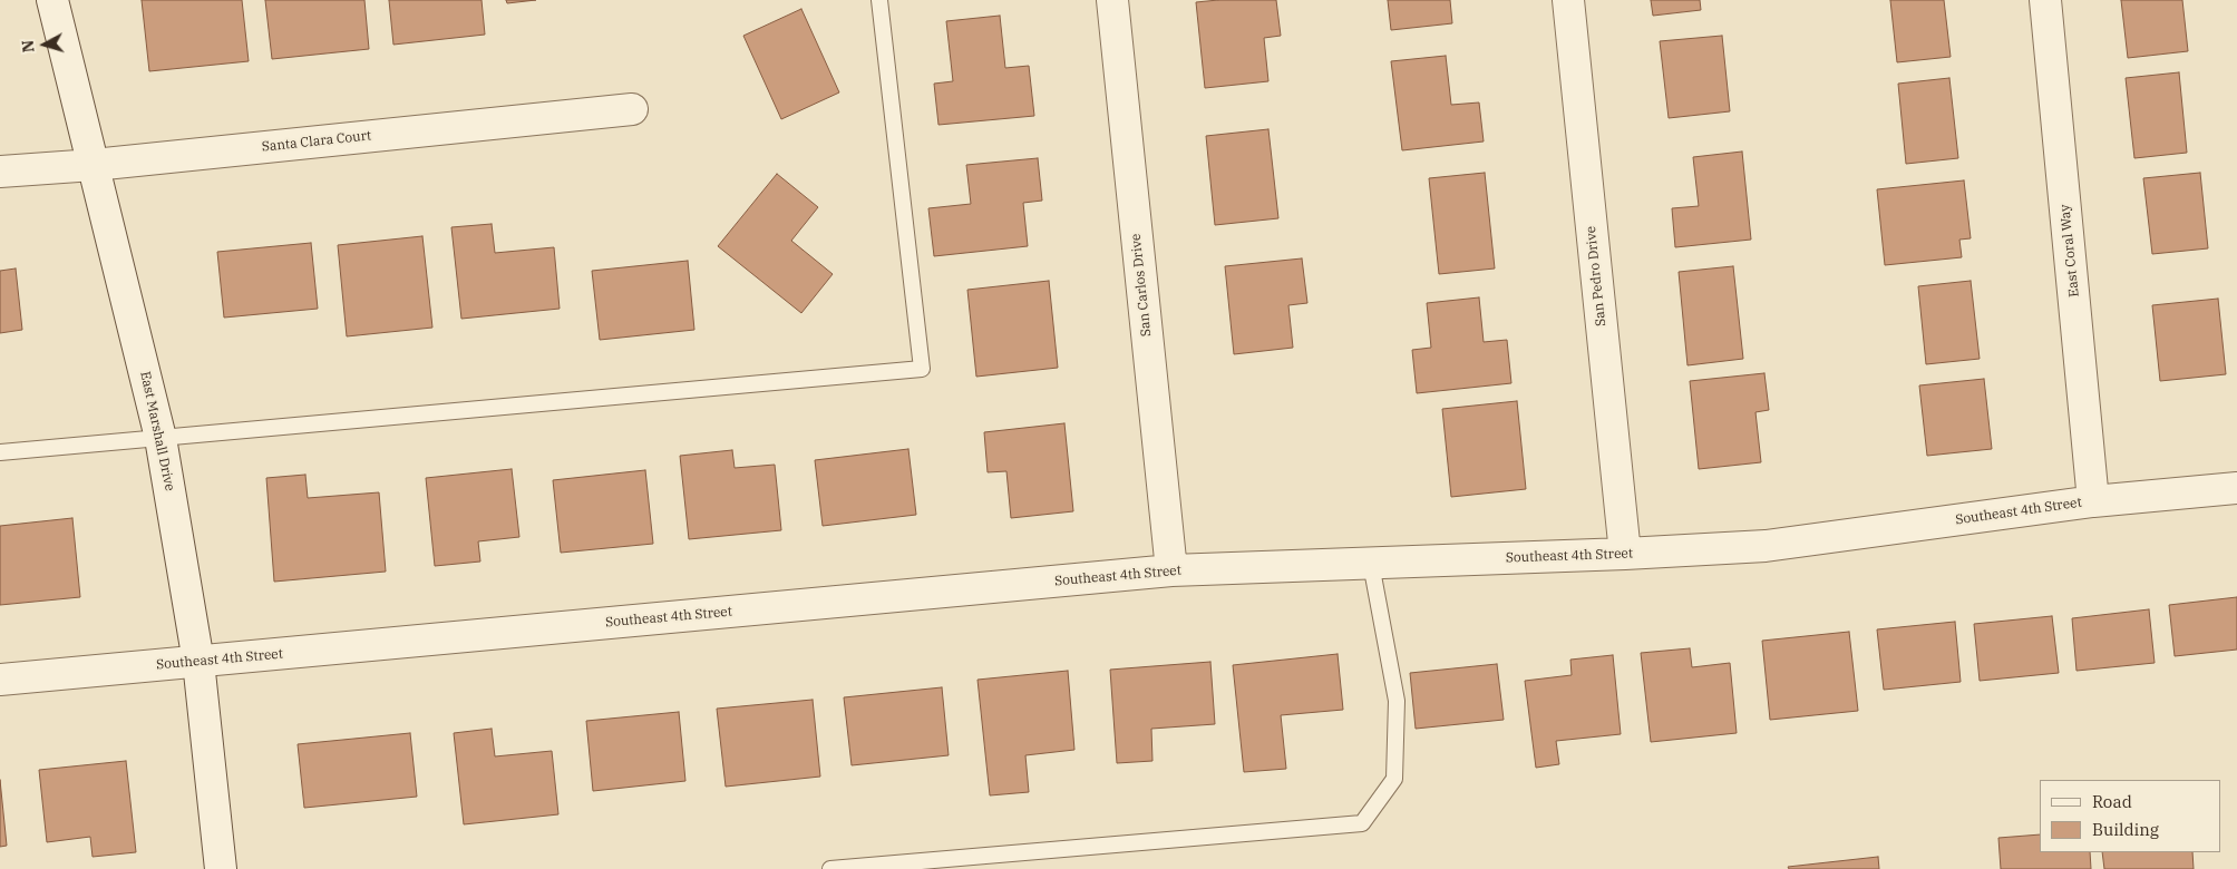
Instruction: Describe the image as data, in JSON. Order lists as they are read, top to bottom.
{
  "streets": {
    "street": [
      "Santa Clara Court",
      "East Coral Way",
      "San Pedro Drive",
      "San Carlos Drive",
      "East Marshall Drive",
      "Southeast 4th Street"
    ]
  },
  "crossings": [
    ["Santa Clara Court", "East Marshall Drive"],
    ["East Coral Way", "Southeast 4th Street"],
    ["San Pedro Drive", "Southeast 4th Street"],
    ["San Carlos Drive", "Southeast 4th Street"],
    ["East Marshall Drive", "Southeast 4th Street"]
  ],
  "legend": ["Road", "Building"],
  "north": "left"
}
